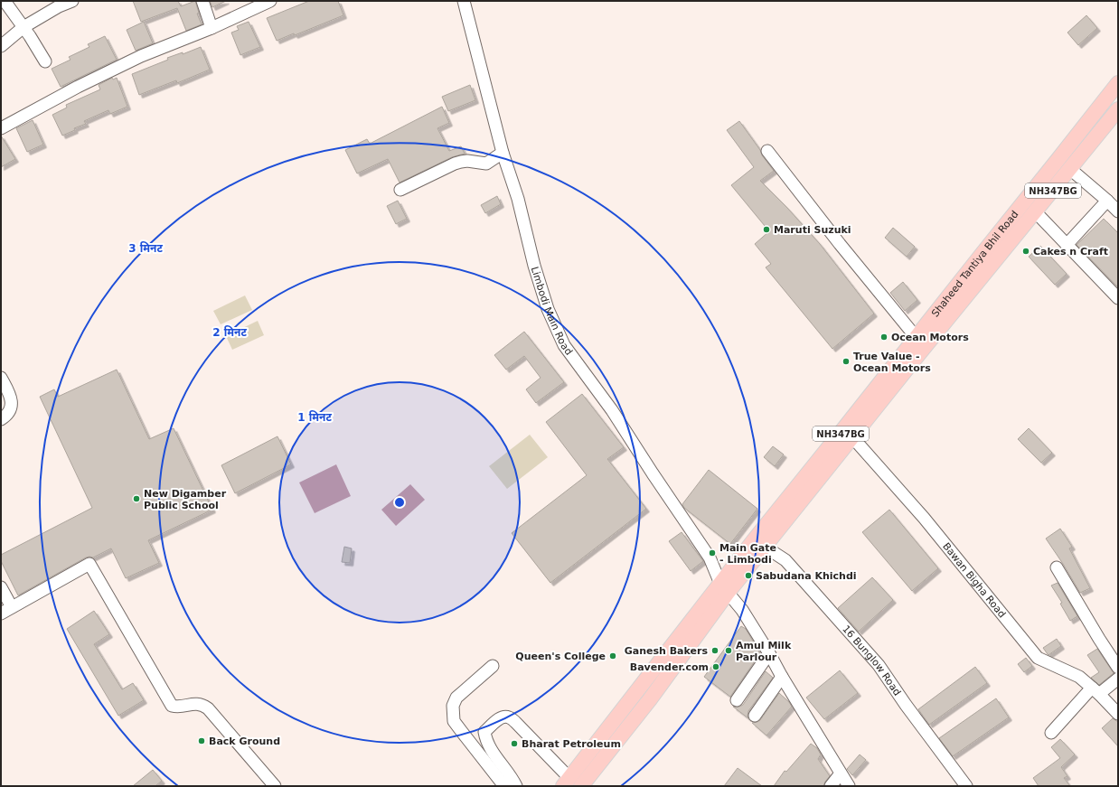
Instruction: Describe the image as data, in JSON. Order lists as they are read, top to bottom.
{
  "streets": {
    "main road": ["NH347BG", "Shaheed Tantiya Bhil Road"],
    "street": ["Limbodi Main Road", "Bawan Bigha Road", "16 Bunglow Road"]
  },
  "crossings": [
    ["Shaheed Tantiya Bhil Road", "Limbodi Main Road"],
    ["Shaheed Tantiya Bhil Road", "Bawan Bigha Road"],
    ["Shaheed Tantiya Bhil Road", "16 Bunglow Road"]
  ],
  "places": [
    "Maruti Suzuki",
    "Cakes n Craft",
    "Ocean Motors",
    "True Value - Ocean Motors",
    "New Digamber Public School",
    "Main Gate - Limbodi",
    "Sabudana Khichdi",
    "Ganesh Bakers",
    "Amul Milk Parlour",
    "Queen's College",
    "Bavender.com",
    "Back Ground",
    "Bharat Petroleum"
  ],
  "rings": ["3 मिनट", "2 मिनट", "1 मिनट"]
}
